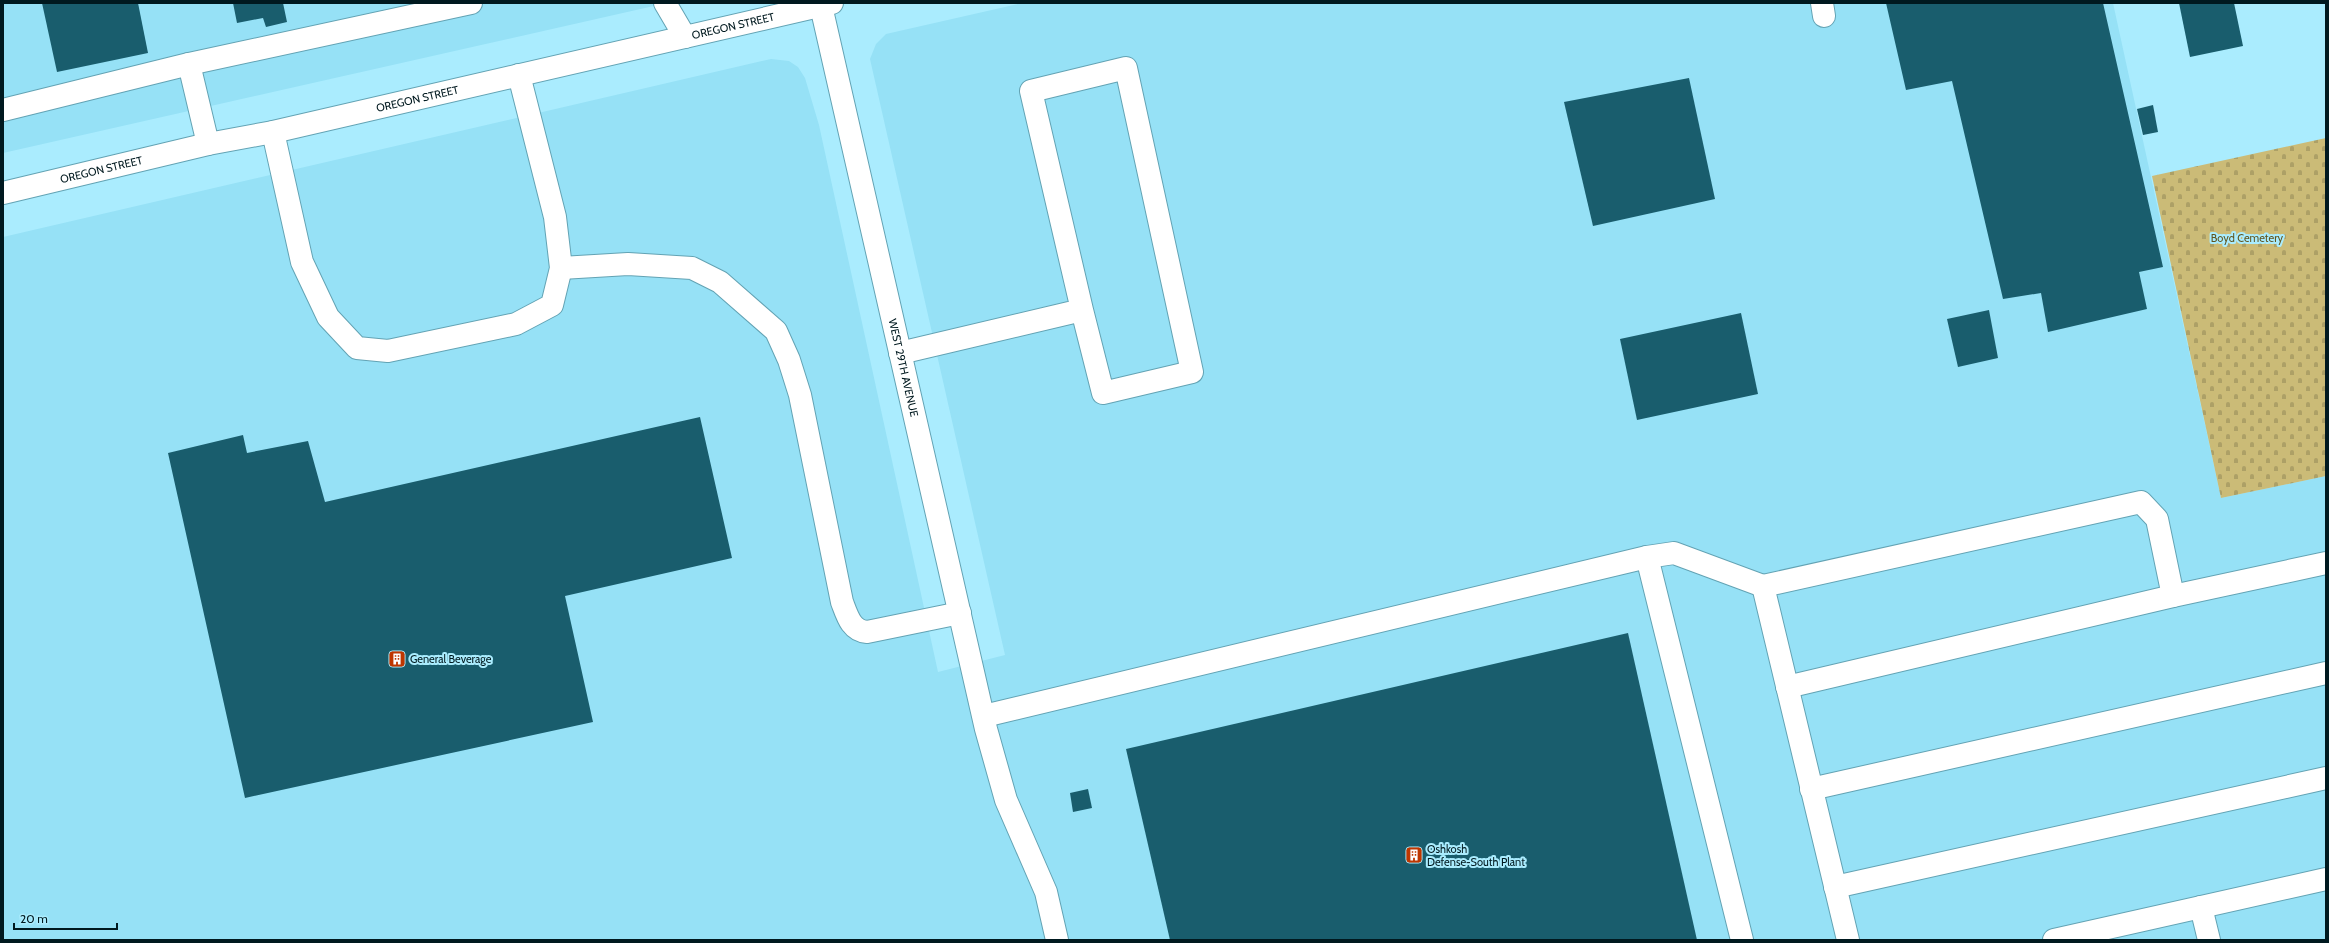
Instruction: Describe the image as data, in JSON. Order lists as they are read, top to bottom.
{
  "streets": {
    "street": ["OREGON STREET", "WEST 29TH AVENUE"]
  },
  "crossings": [
    ["OREGON STREET", "WEST 29TH AVENUE"]
  ],
  "parks": ["Boyd Cemetery"],
  "places": {
    "building": ["General Beverage", "Oshkosh Defense-South Plant"]
  },
  "scale_bar": "20 m"
}
